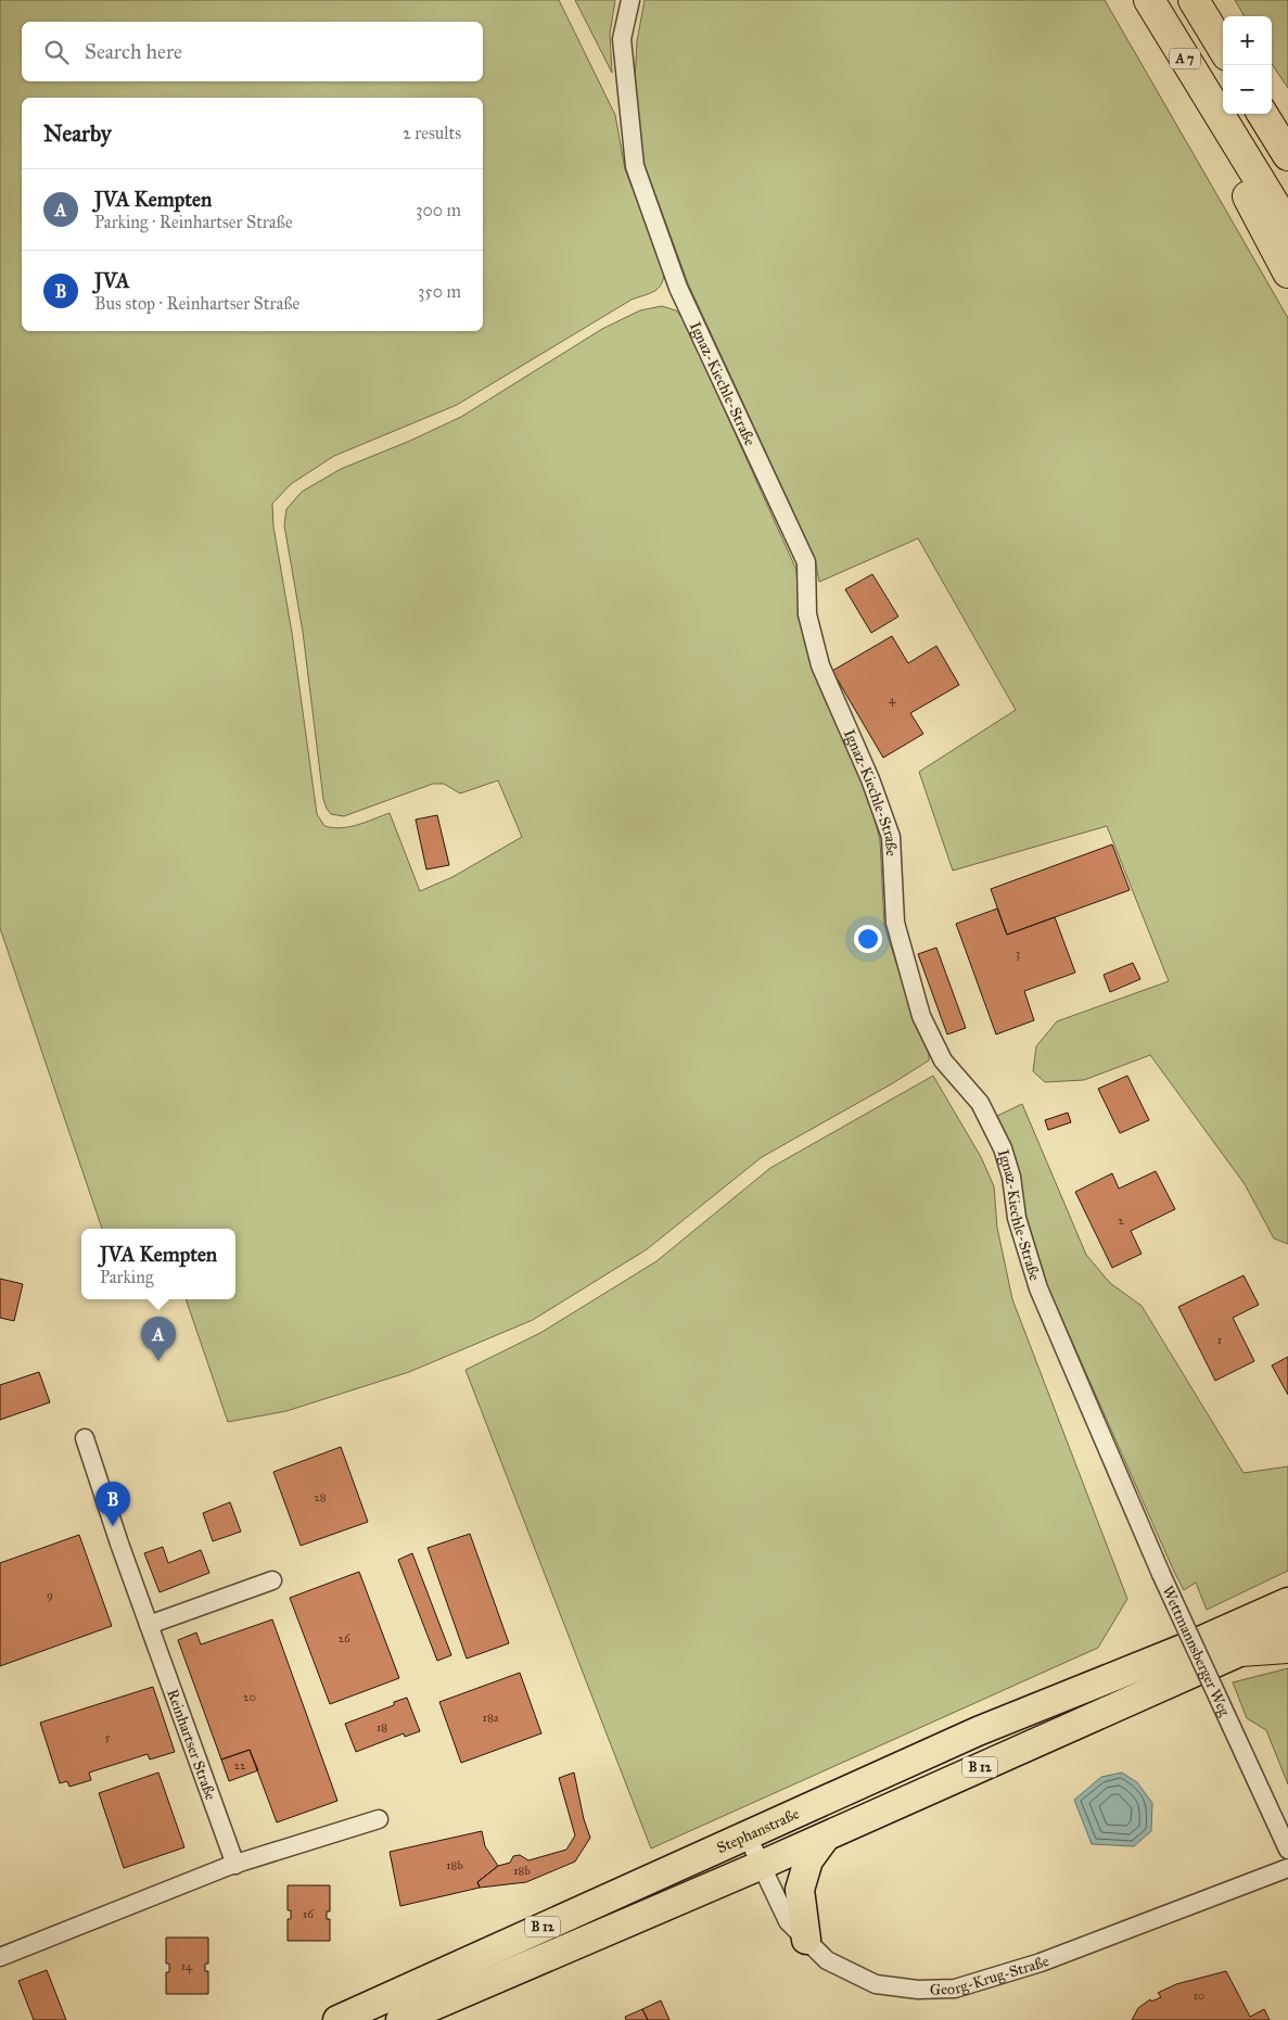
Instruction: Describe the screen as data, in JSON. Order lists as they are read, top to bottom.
{
  "streets": {
    "highway": ["A 7"],
    "main road": ["B 12", "Stephanstraße"],
    "street": [
      "Ignaz-Kiechle-Straße",
      "Wettmannsberger Weg",
      "Reinhartser Straße",
      "Georg-Krug-Straße"
    ]
  },
  "crossings": [
    ["Ignaz-Kiechle-Straße", "Wettmannsberger Weg"],
    ["B 12", "Stephanstraße"],
    ["Stephanstraße", "Georg-Krug-Straße"]
  ],
  "house_numbers": [
    "4",
    "3",
    "2",
    "1",
    "28",
    "9",
    "26",
    "20",
    "18a",
    "18",
    "5",
    "22",
    "18b",
    "18b",
    "16",
    "14",
    "10"
  ],
  "page": {
    "map_buttons": ["+", "−"],
    "search": "Search here",
    "heading": ["Nearby", "2 results"],
    "list": [
      {
        "mark": "A",
        "name": "JVA Kempten",
        "note": "Parking · Reinhartser Straße",
        "value": "300 m"
      },
      {
        "mark": "B",
        "name": "JVA",
        "note": "Bus stop · Reinhartser Straße",
        "value": "350 m"
      }
    ],
    "popup": ["JVA Kempten", "Parking"],
    "pins": ["A", "B"]
  }
}
